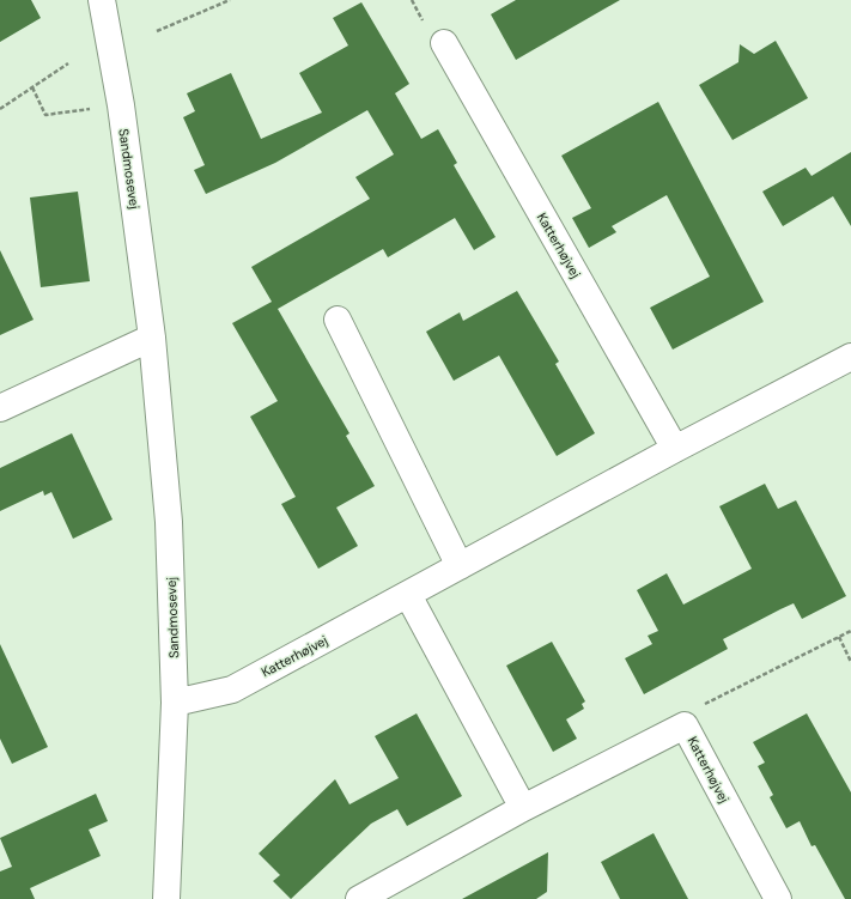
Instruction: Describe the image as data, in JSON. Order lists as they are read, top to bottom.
{
  "streets": {
    "street": ["Sandmosevej", "Katterhøjvej"]
  },
  "crossings": [
    ["Sandmosevej", "Katterhøjvej"]
  ]
}
